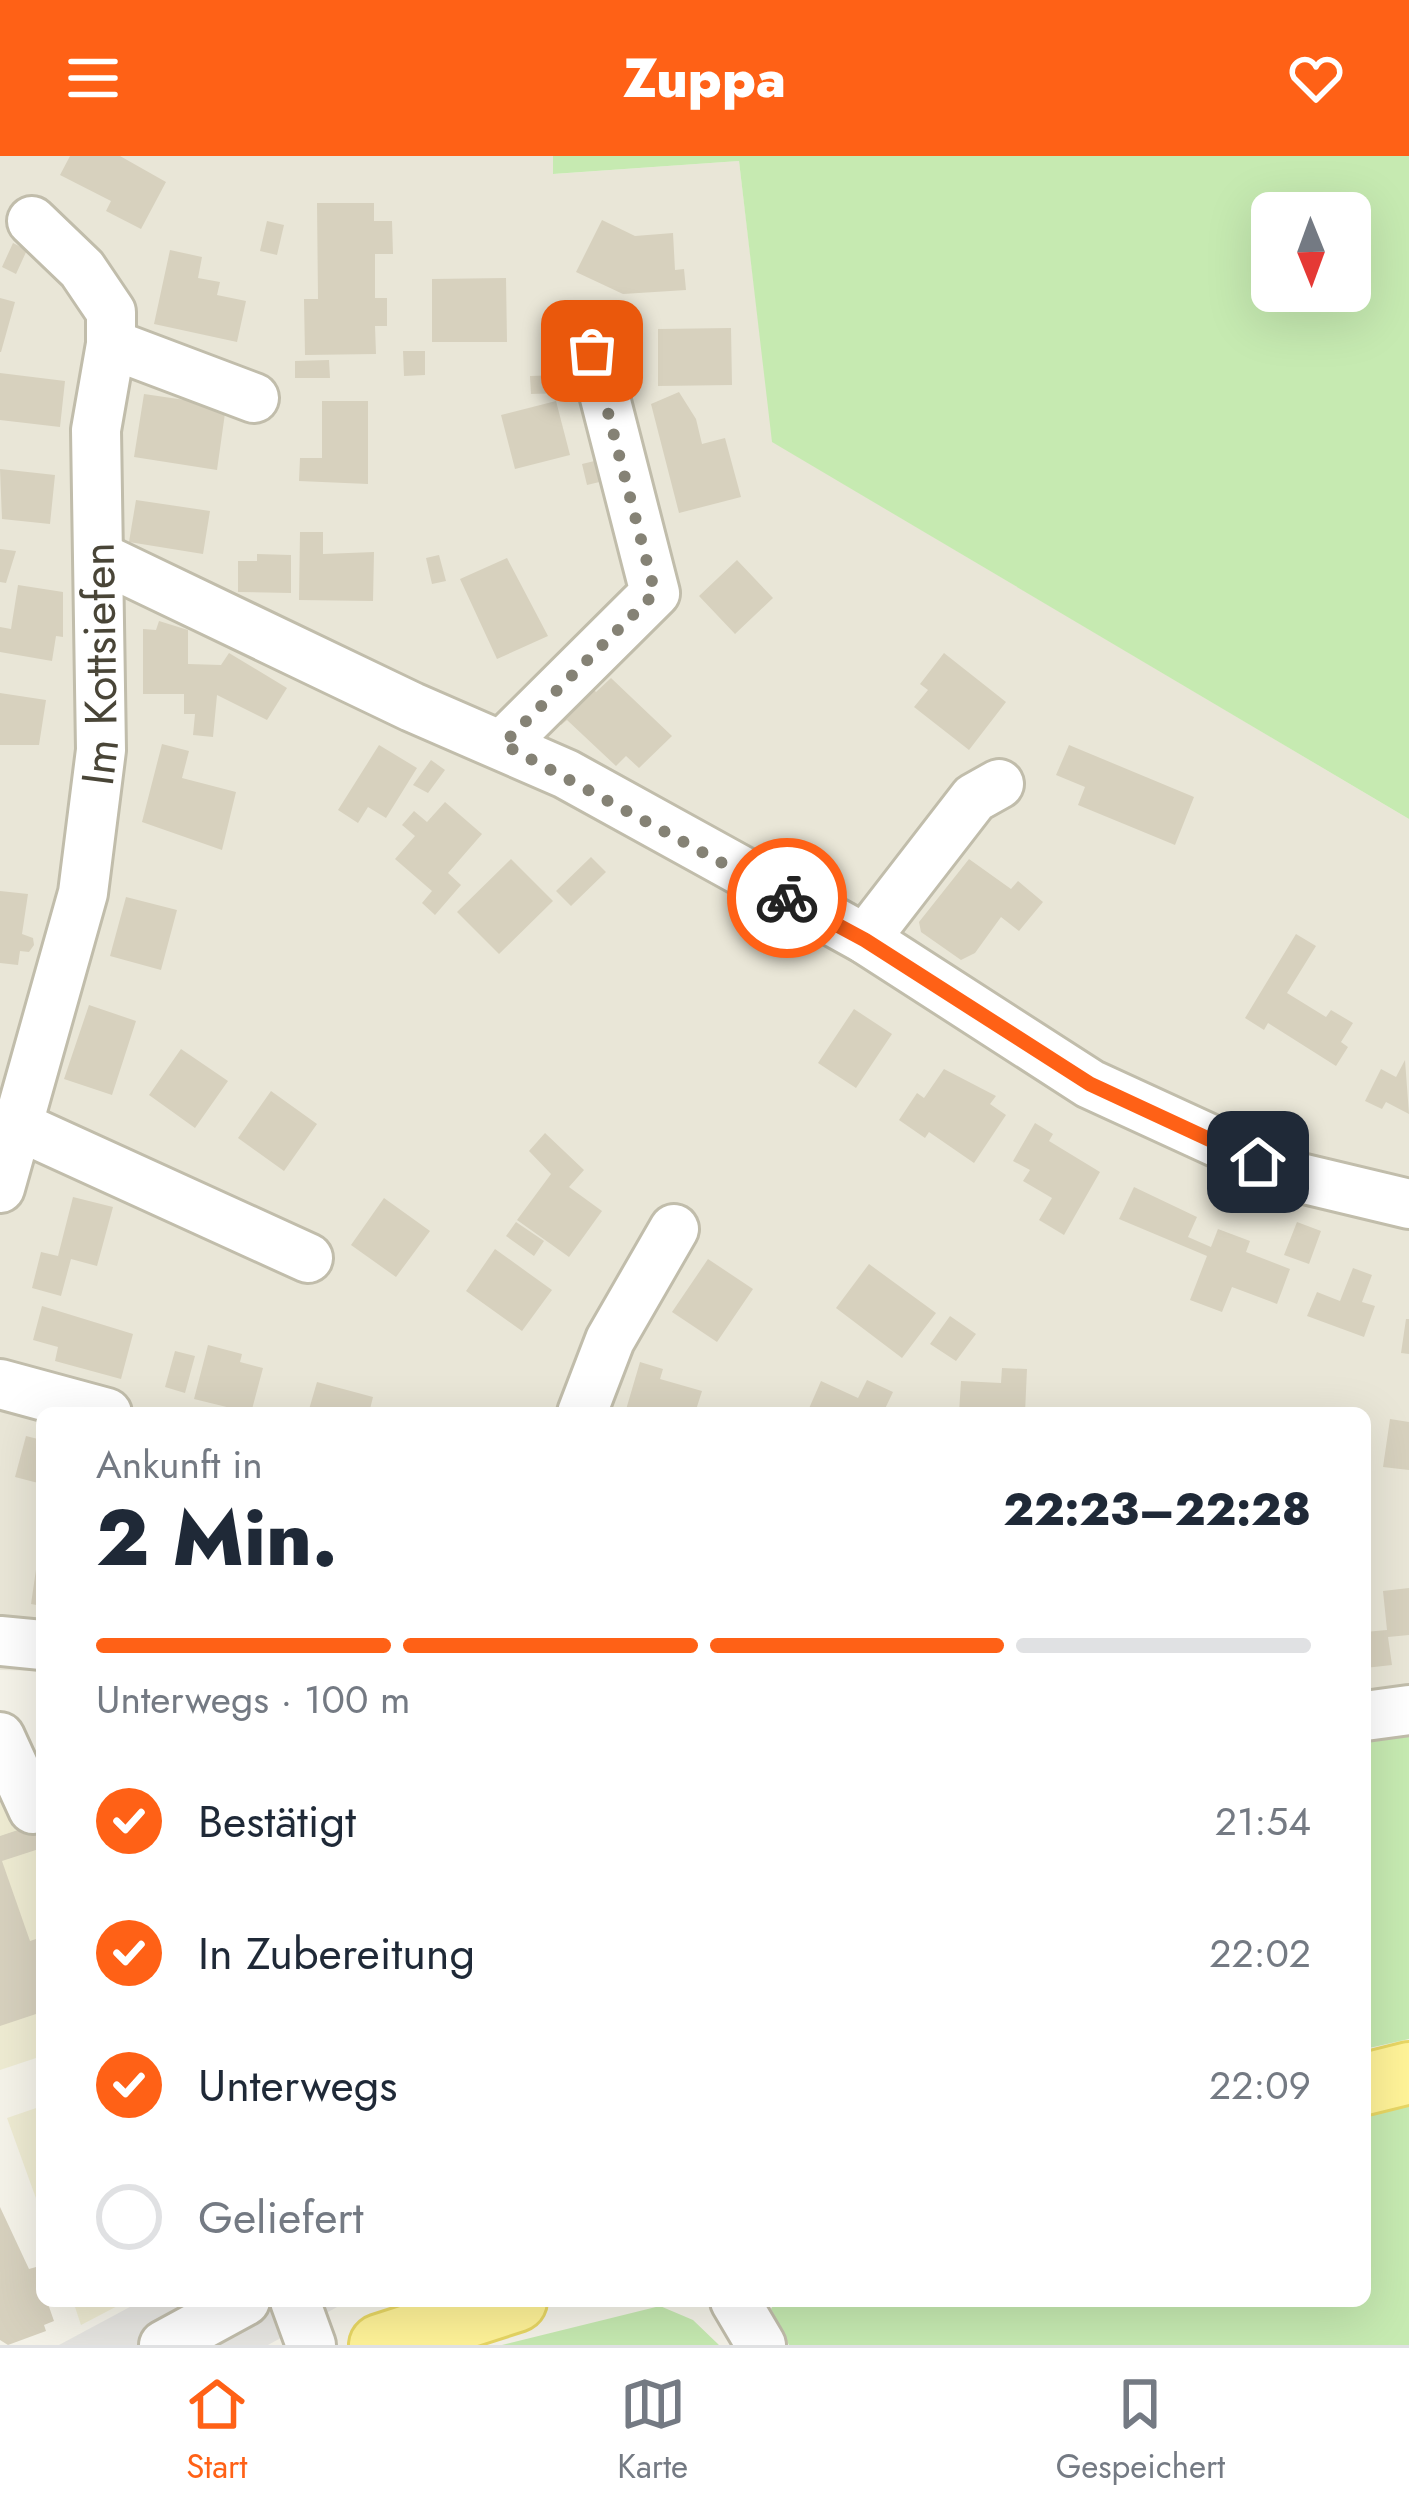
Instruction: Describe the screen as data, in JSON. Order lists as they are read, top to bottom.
{
  "streets": {
    "street": ["Im Kottsiefen"]
  },
  "north": "bottom",
  "page": {
    "header": "Zuppa",
    "heading": ["2 Min.", "Ankunft in", "22:23–22:28"],
    "bar": "Unterwegs · 100 m",
    "list": [
      ["Bestätigt", "21:54"],
      ["In Zubereitung", "22:02"],
      ["Unterwegs", "22:09"],
      "Geliefert"
    ],
    "tabs": ["Start", "Karte", "Gespeichert"]
  }
}
